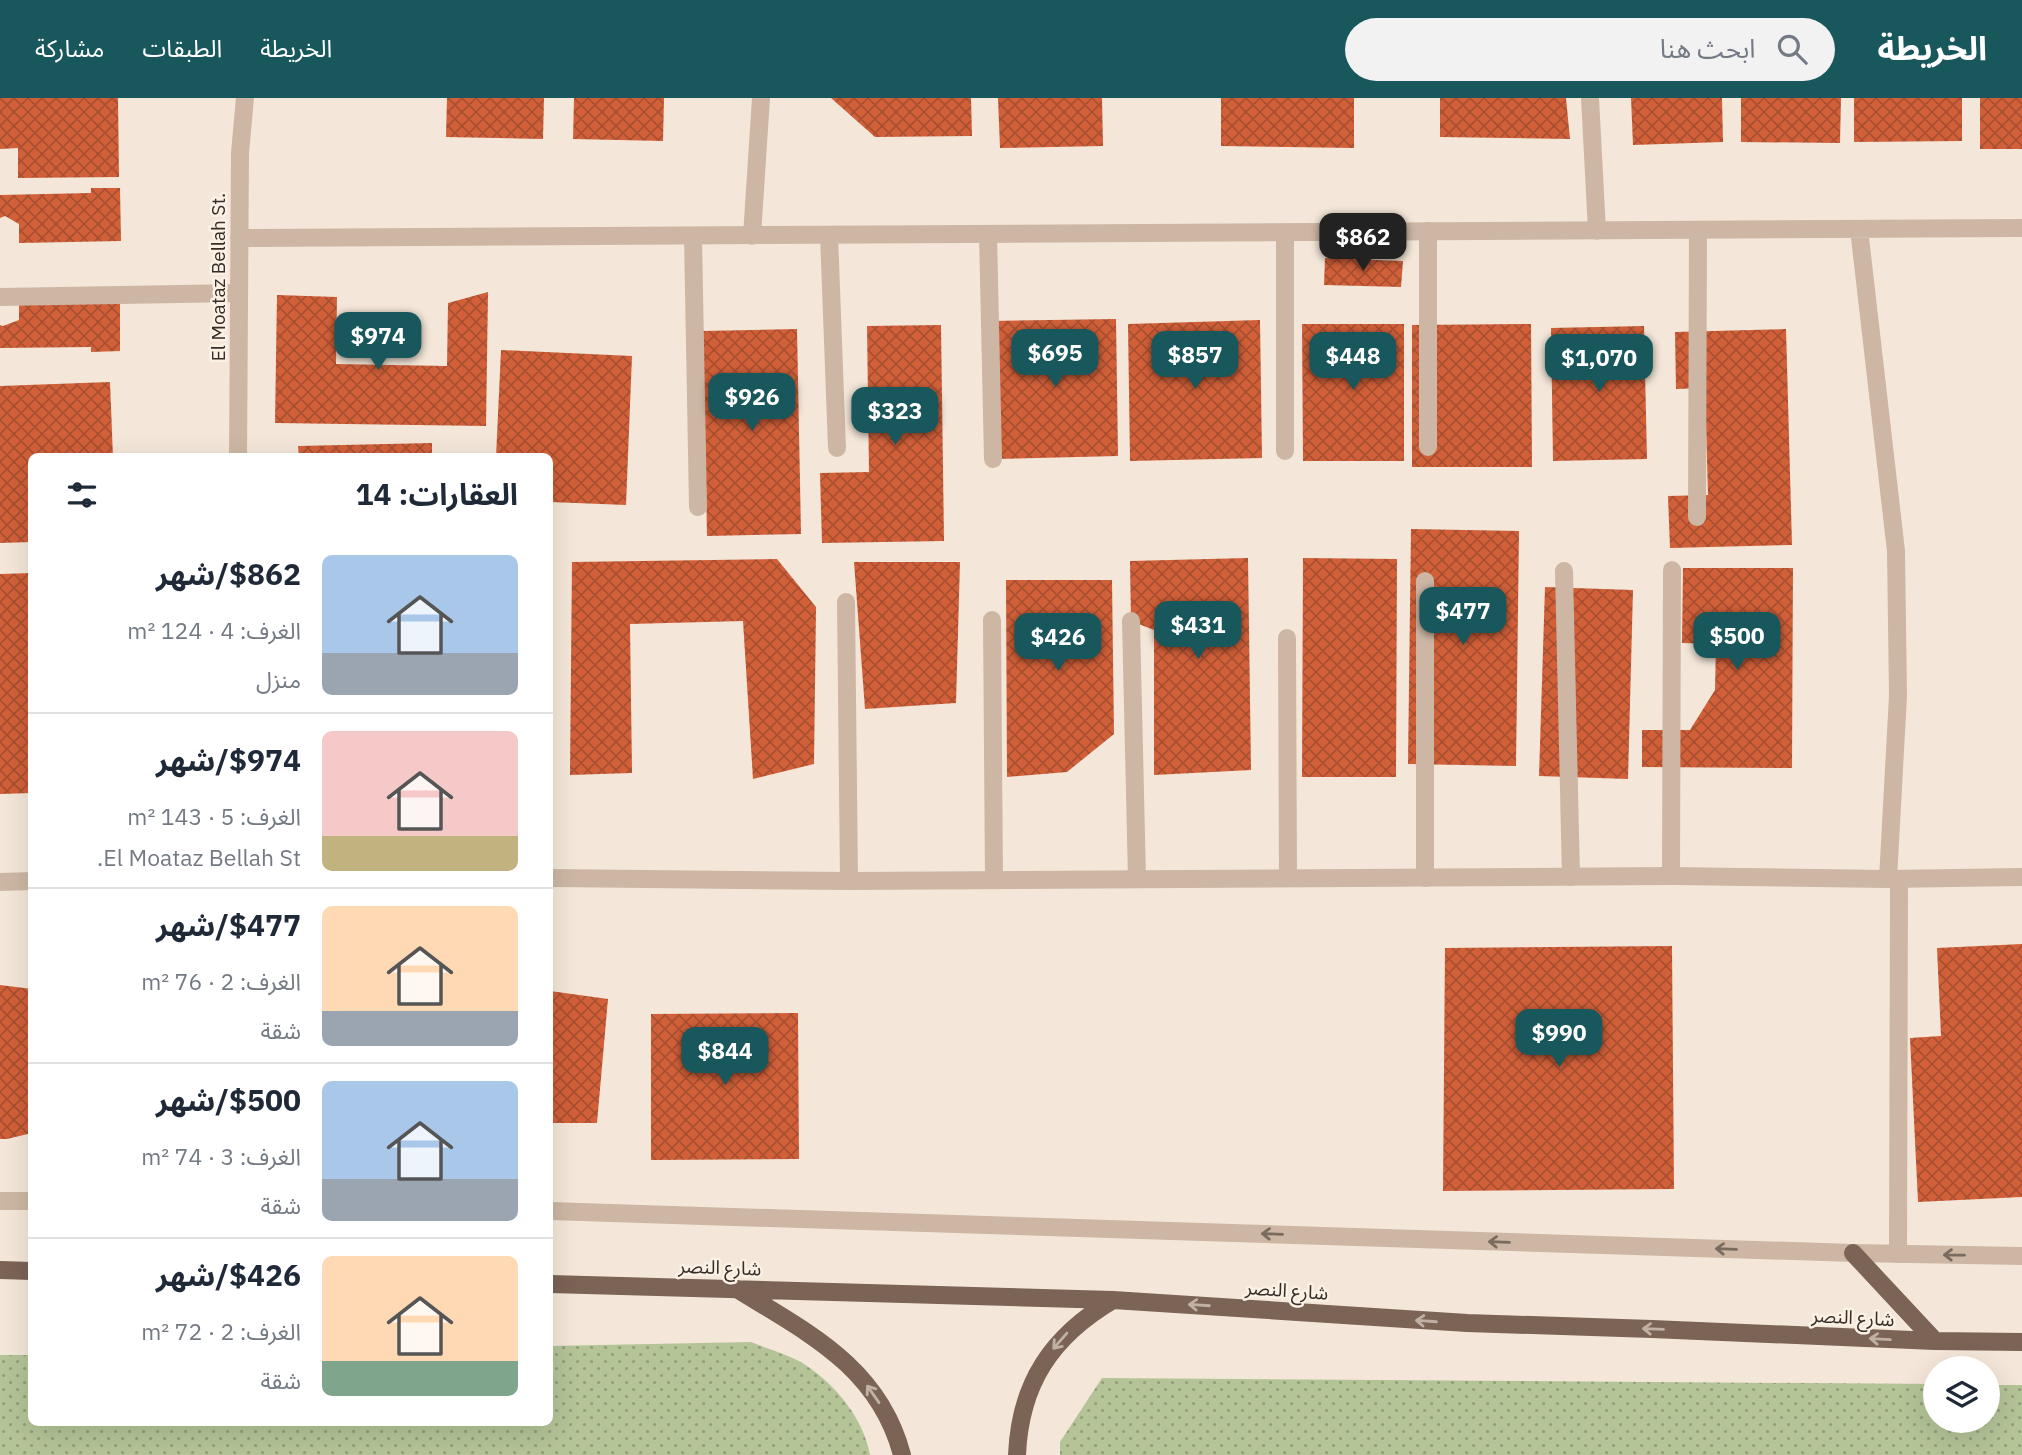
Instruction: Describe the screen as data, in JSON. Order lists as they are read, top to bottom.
{
  "streets": {
    "main road": ["شارع النصر"],
    "street": ["El Moataz Bellah St."]
  },
  "one_way": ["شارع النصر"],
  "page": {
    "header": "الخريطة",
    "search": "ابحث هنا",
    "nav": ["الخريطة", "الطبقات", "مشاركة"],
    "price": [
      "$862",
      "$974",
      "$695",
      "$857",
      "$448",
      "$1,070",
      "$926",
      "$323",
      "$477",
      "$431",
      "$500",
      "$426",
      "$990",
      "$844"
    ],
    "heading": "العقارات: 14",
    "list": [
      {
        "name": "$862/شهر",
        "note": "الغرف: 4 · 124 m² · منزل"
      },
      {
        "name": "$974/شهر",
        "note": "الغرف: 5 · 143 m² · El Moataz Bellah St."
      },
      {
        "name": "$477/شهر",
        "note": "الغرف: 2 · 76 m² · شقة"
      },
      {
        "name": "$500/شهر",
        "note": "الغرف: 3 · 74 m² · شقة"
      },
      {
        "name": "$426/شهر",
        "note": "الغرف: 2 · 72 m² · شقة"
      }
    ]
  }
}
